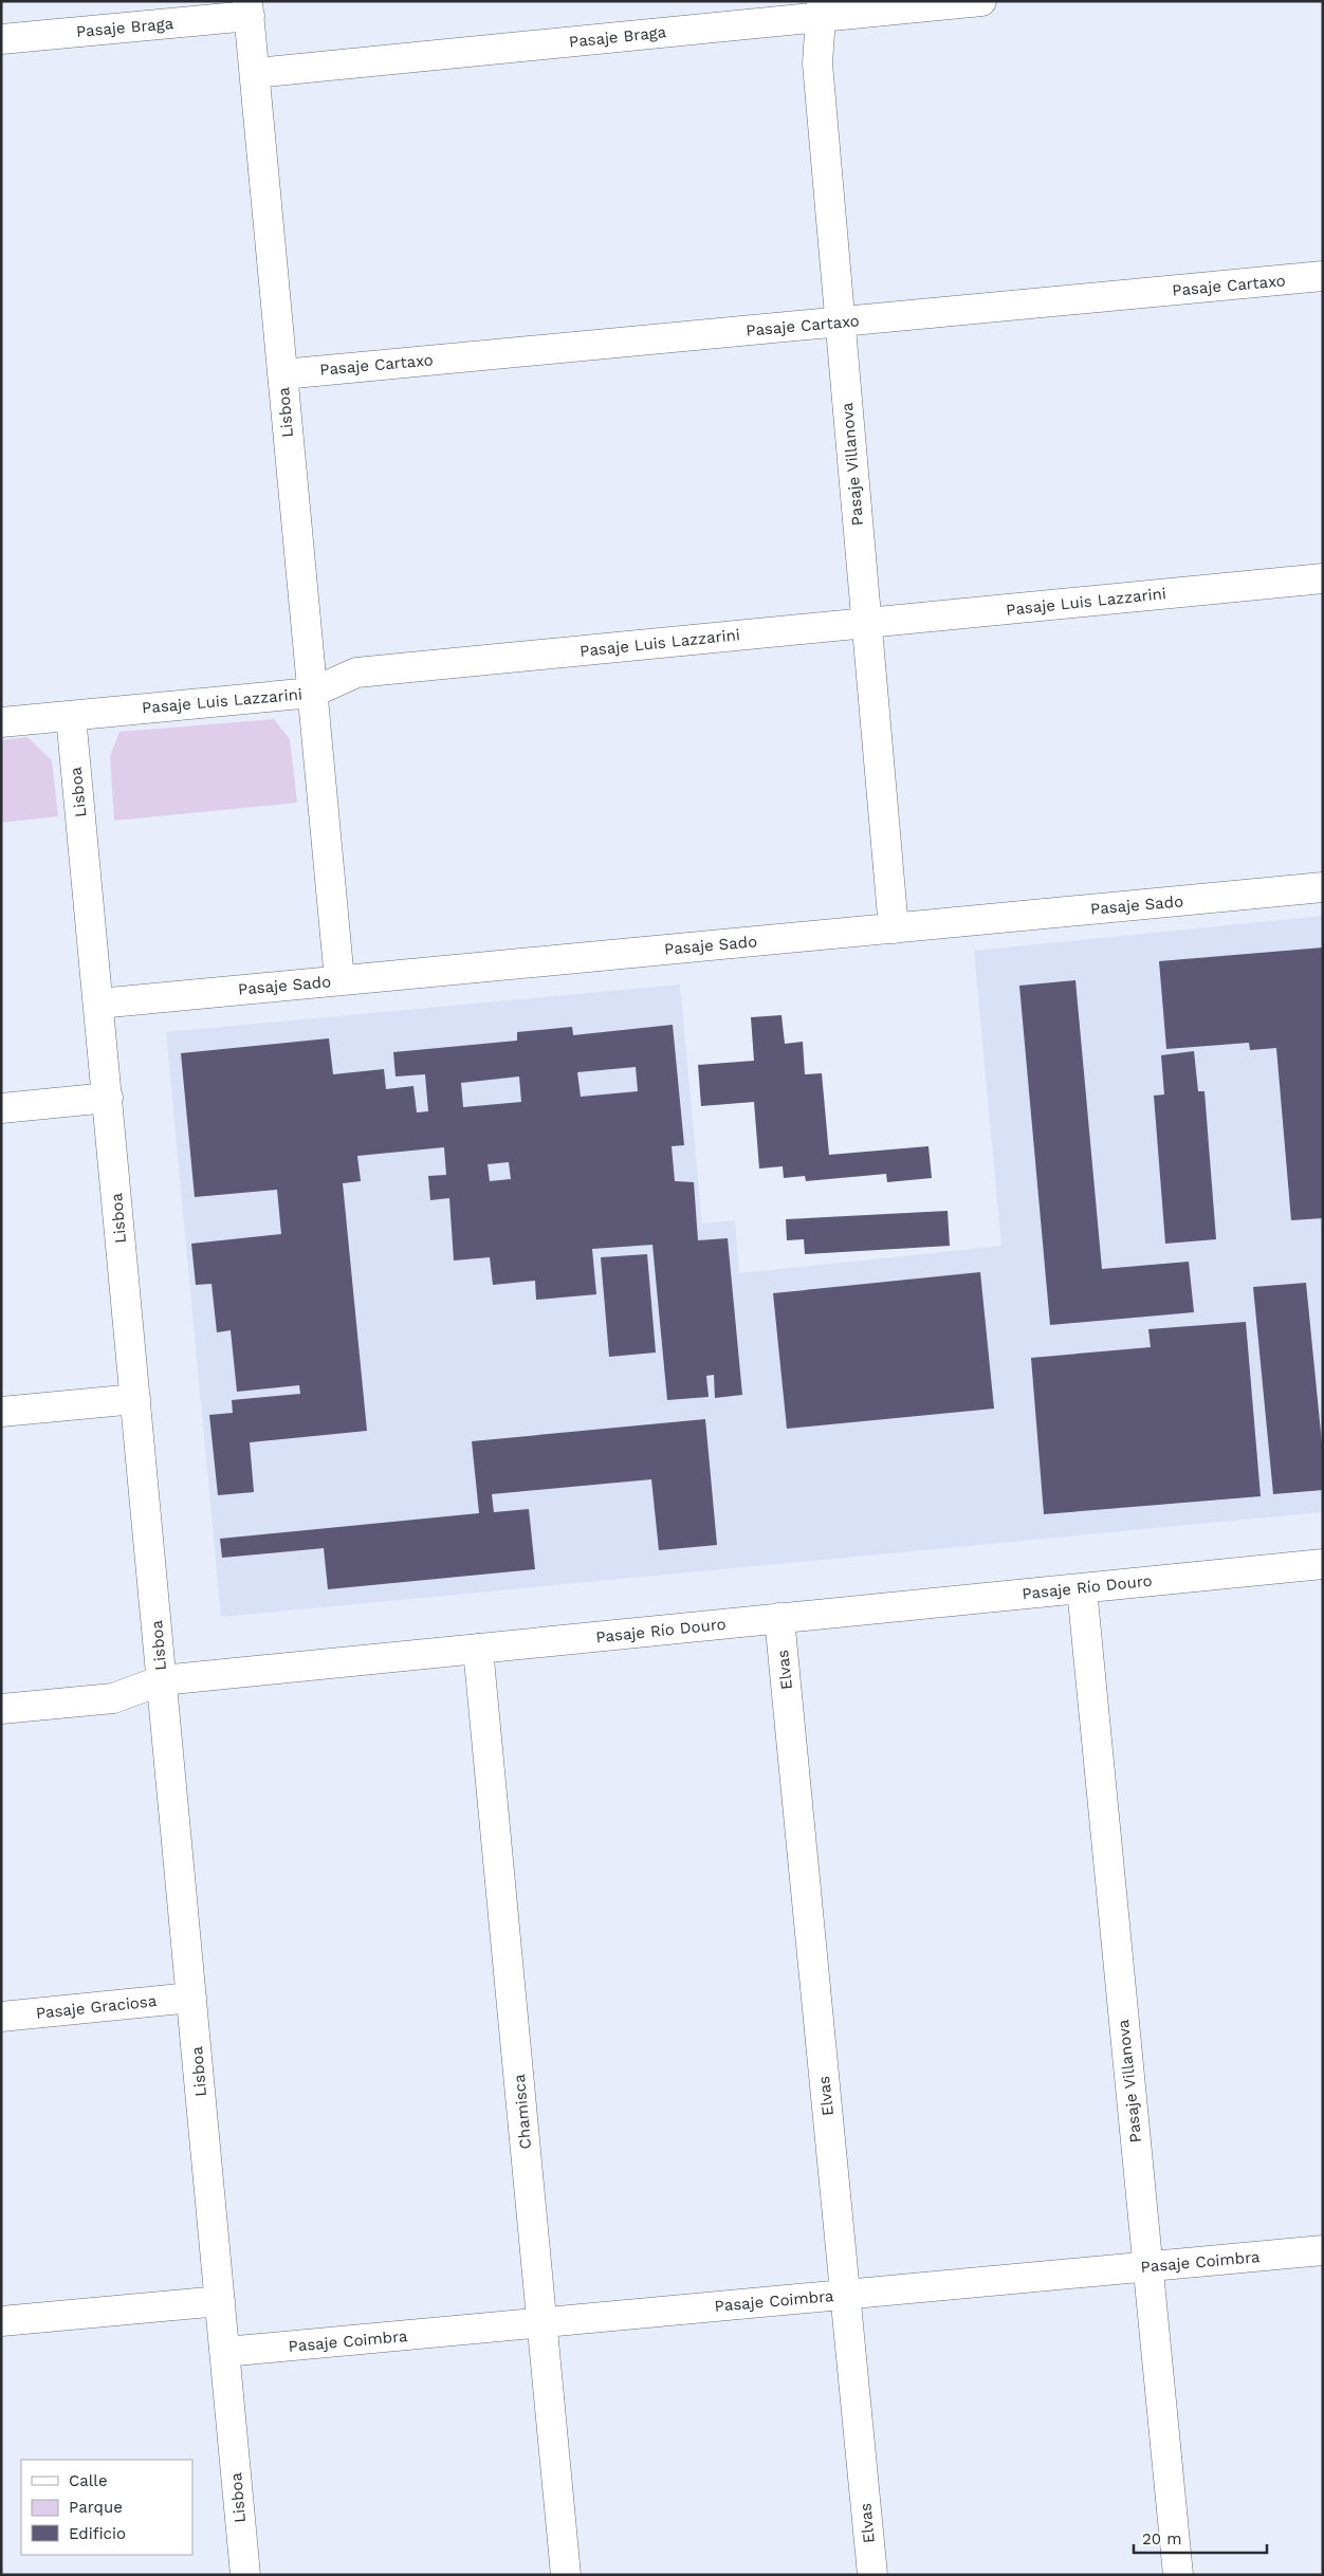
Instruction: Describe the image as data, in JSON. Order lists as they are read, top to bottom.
{
  "streets": {
    "street": [
      "Pasaje Braga",
      "Pasaje Cartaxo",
      "Lisboa",
      "Pasaje Villanova",
      "Pasaje Luis Lazzarini",
      "Pasaje Sado",
      "Pasaje Río Douro",
      "Elvas",
      "Pasaje Graciosa",
      "Chamisca",
      "Pasaje Coimbra"
    ]
  },
  "crossings": [
    ["Pasaje Braga", "Lisboa"],
    ["Pasaje Braga", "Pasaje Villanova"],
    ["Pasaje Cartaxo", "Lisboa"],
    ["Pasaje Cartaxo", "Pasaje Villanova"],
    ["Lisboa", "Pasaje Luis Lazzarini"],
    ["Lisboa", "Pasaje Sado"],
    ["Lisboa", "Pasaje Río Douro"],
    ["Lisboa", "Pasaje Graciosa"],
    ["Lisboa", "Pasaje Coimbra"],
    ["Pasaje Villanova", "Pasaje Luis Lazzarini"],
    ["Pasaje Villanova", "Pasaje Sado"],
    ["Pasaje Villanova", "Pasaje Río Douro"],
    ["Pasaje Villanova", "Pasaje Coimbra"],
    ["Pasaje Río Douro", "Elvas"],
    ["Pasaje Río Douro", "Chamisca"],
    ["Elvas", "Pasaje Coimbra"],
    ["Chamisca", "Pasaje Coimbra"]
  ],
  "legend": ["Calle", "Parque", "Edificio"],
  "scale_bar": "20 m"
}
